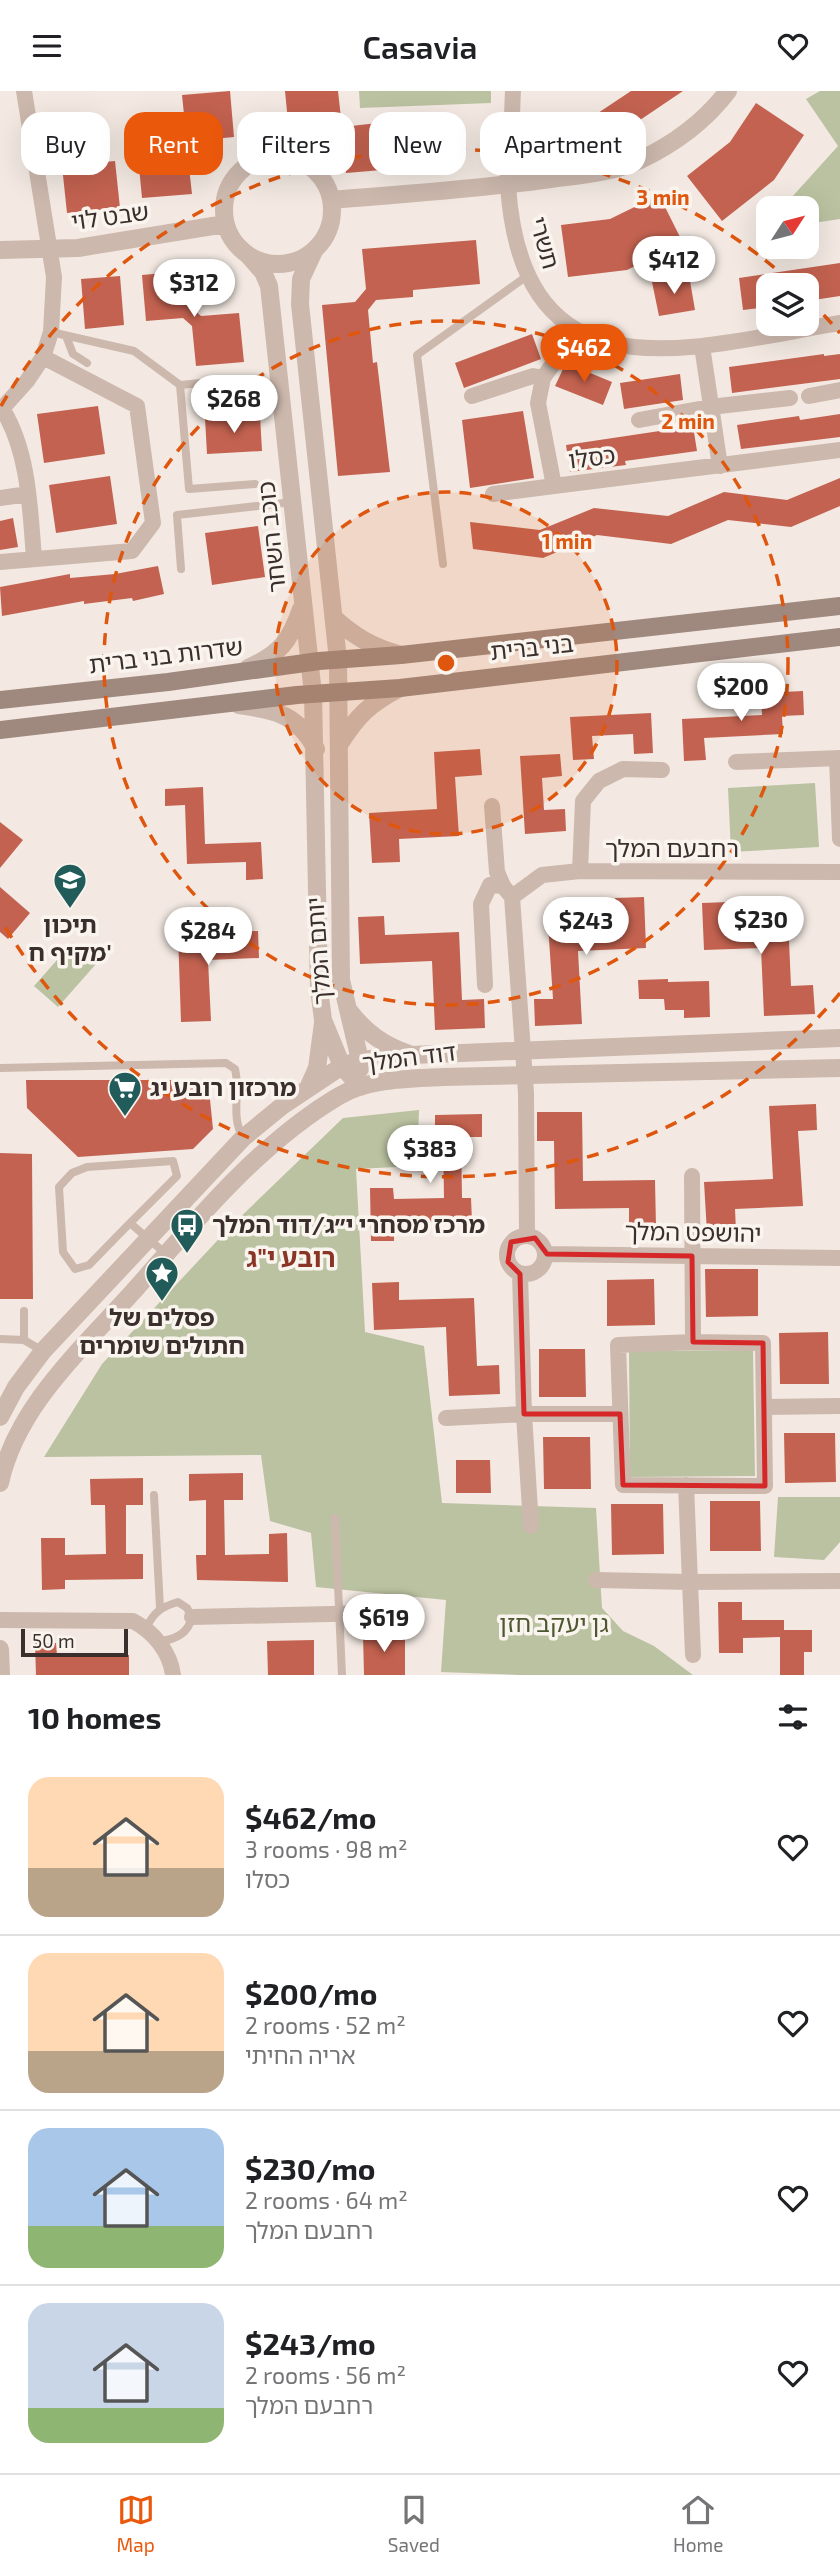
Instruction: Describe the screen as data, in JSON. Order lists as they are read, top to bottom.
{
  "streets": {
    "main road": ["בני ברית", "שדרות בני ברית"],
    "street": [
      "שבט לוי",
      "תשרי",
      "כסלו",
      "כוכב השחר",
      "רחבעם המלך",
      "יותם המלך",
      "דוד המלך",
      "יהושפט המלך"
    ]
  },
  "crossings": [
    ["שבט לוי", "כוכב השחר"],
    ["כוכב השחר", "בני ברית"],
    ["כוכב השחר", "שדרות בני ברית"],
    ["כוכב השחר", "יותם המלך"],
    ["בני ברית", "שדרות בני ברית"],
    ["בני ברית", "יותם המלך"],
    ["שדרות בני ברית", "יותם המלך"],
    ["יותם המלך", "דוד המלך"]
  ],
  "districts": ["רובע י\"ג"],
  "parks": ["גן יעקב חזן"],
  "places": {
    "school or university": ["תיכון מקיף ח'"],
    "supermarket": ["מרכזון רובע יג"],
    "bus stop": ["מרכז מסחרי י״ג/דוד המלך"],
    "place": ["פסלים של חתולים שומרים"]
  },
  "scale_bar": "50 m",
  "north": "top right",
  "page": {
    "header": "Casavia",
    "chip": [
      "Buy",
      "Rent",
      "Filters",
      "New",
      "Apartment"
    ],
    "price": [
      "$412",
      "$312",
      "$462",
      "$268",
      "$200",
      "$230",
      "$243",
      "$284",
      "$383",
      "$619"
    ],
    "scale": "50 m",
    "heading": "10 homes",
    "list": [
      {
        "name": "$462/mo",
        "note": "3 rooms · 98 m² · כסלו"
      },
      {
        "name": "$200/mo",
        "note": "2 rooms · 52 m² · אריה החיתי"
      },
      {
        "name": "$230/mo",
        "note": "2 rooms · 64 m² · רחבעם המלך"
      },
      {
        "name": "$243/mo",
        "note": "2 rooms · 56 m² · רחבעם המלך"
      }
    ],
    "tabs": ["Map", "Saved", "Home"]
  },
  "rings": ["3 min", "2 min", "1 min"]
}
